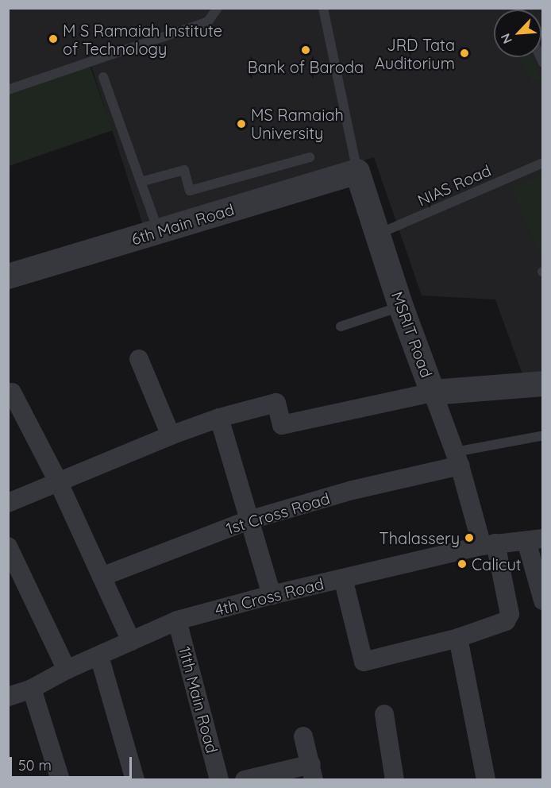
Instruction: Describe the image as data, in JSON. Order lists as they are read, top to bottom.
{
  "streets": {
    "street": [
      "6th Main Road",
      "MSRIT Road",
      "1st Cross Road",
      "4th Cross Road",
      "11th Main Road"
    ],
    "lane": ["NIAS Road"]
  },
  "crossings": [
    ["NIAS Road", "MSRIT Road"],
    ["6th Main Road", "MSRIT Road"],
    ["4th Cross Road", "11th Main Road"]
  ],
  "places": [
    "M S Ramaiah Institute of Technology",
    "Bank of Baroda",
    "JRD Tata Auditorium",
    "MS Ramaiah University",
    "Thalassery",
    "Calicut"
  ],
  "scale_bar": "50 m",
  "north": "bottom left"
}
